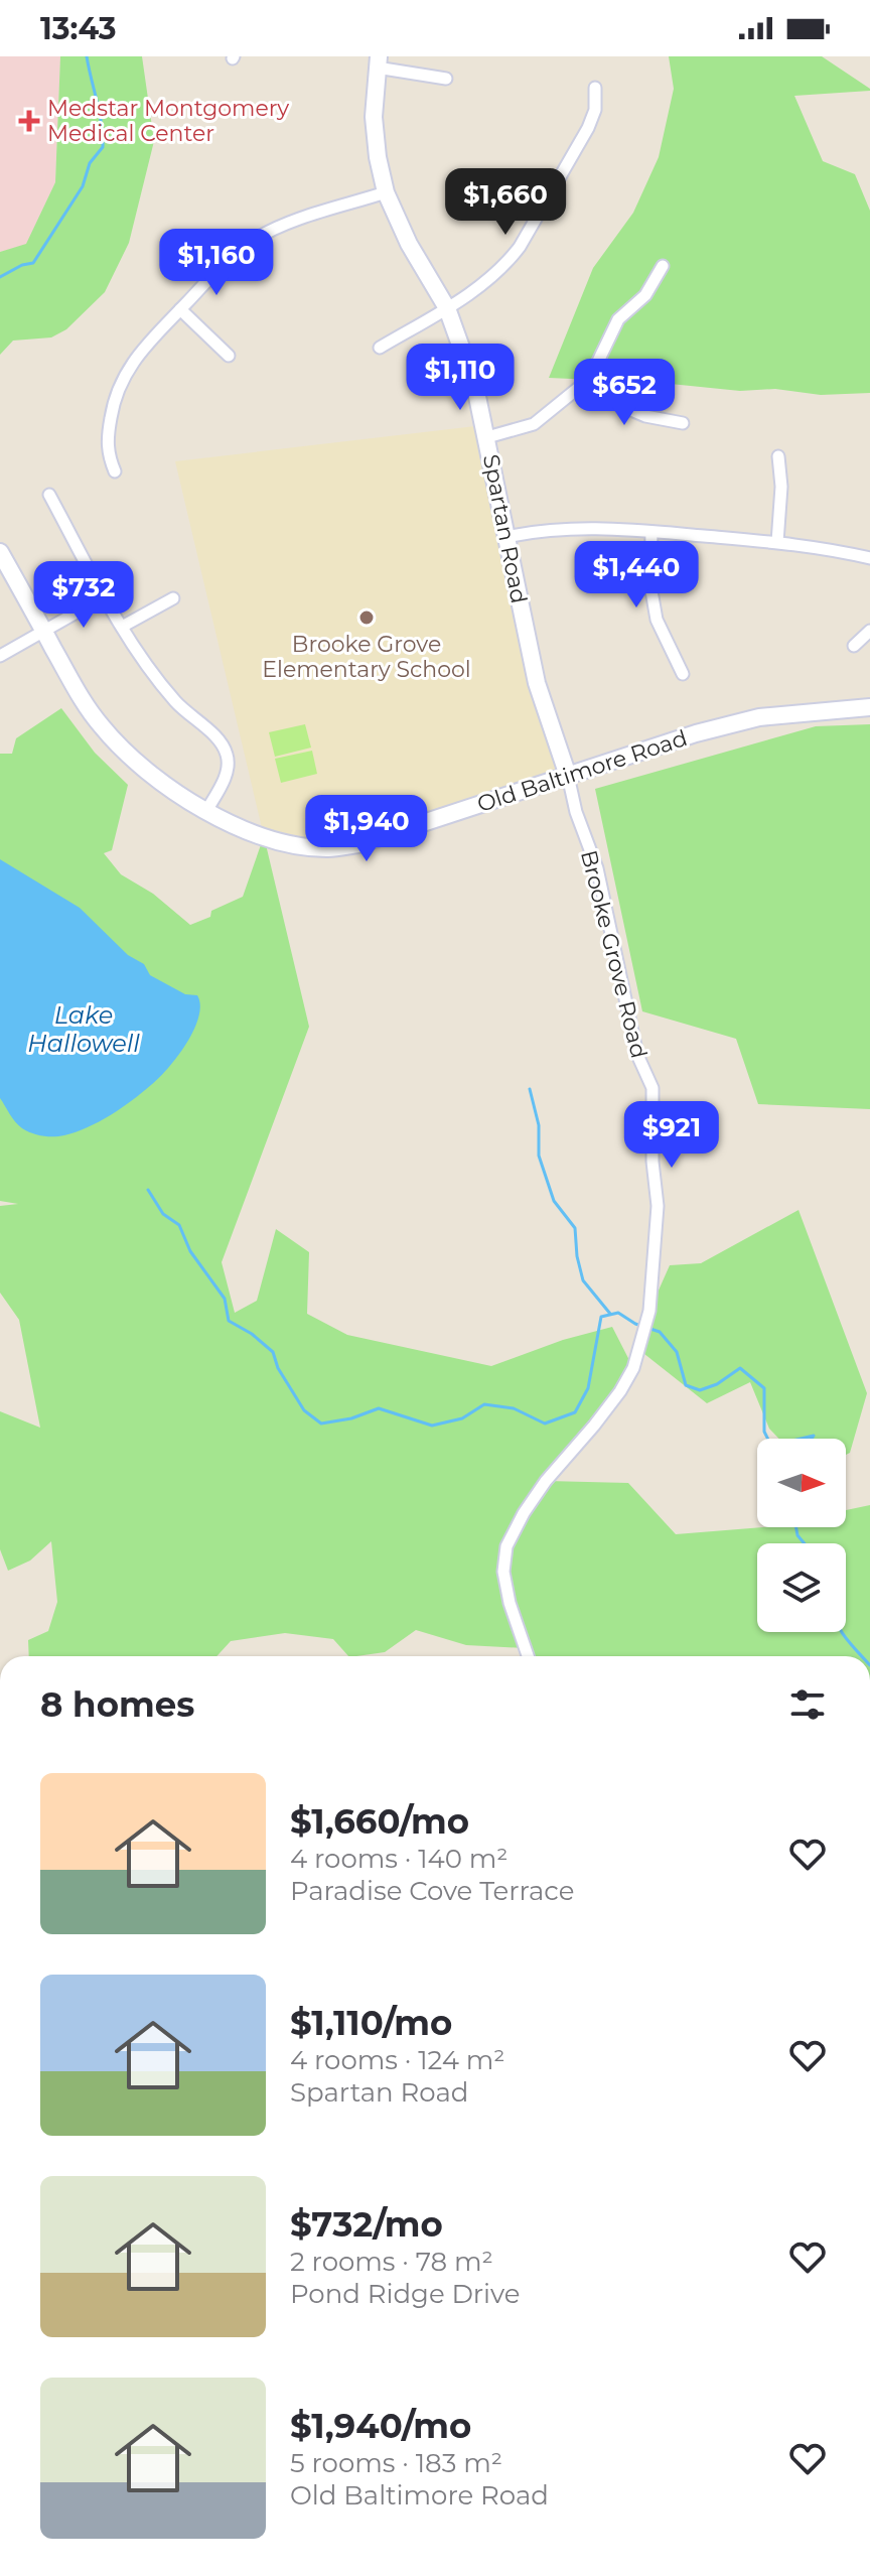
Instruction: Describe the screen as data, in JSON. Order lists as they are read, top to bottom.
{
  "streets": {
    "street": ["Spartan Road", "Old Baltimore Road", "Brooke Grove Road"]
  },
  "crossings": [
    ["Spartan Road", "Old Baltimore Road"],
    ["Spartan Road", "Brooke Grove Road"],
    ["Old Baltimore Road", "Brooke Grove Road"]
  ],
  "water": ["Lake Hallowell"],
  "places": {
    "health": ["Medstar Montgomery Medical Center"],
    "other": ["Brooke Grove Elementary School"]
  },
  "north": "right",
  "page": {
    "status": "13:43",
    "price": [
      "$1,660",
      "$1,160",
      "$1,110",
      "$652",
      "$1,440",
      "$732",
      "$1,940",
      "$921"
    ],
    "heading": "8 homes",
    "list": [
      {
        "name": "$1,660/mo",
        "note": "4 rooms · 140 m² · Paradise Cove Terrace"
      },
      {
        "name": "$1,110/mo",
        "note": "4 rooms · 124 m² · Spartan Road"
      },
      {
        "name": "$732/mo",
        "note": "2 rooms · 78 m² · Pond Ridge Drive"
      },
      {
        "name": "$1,940/mo",
        "note": "5 rooms · 183 m² · Old Baltimore Road"
      }
    ]
  }
}
